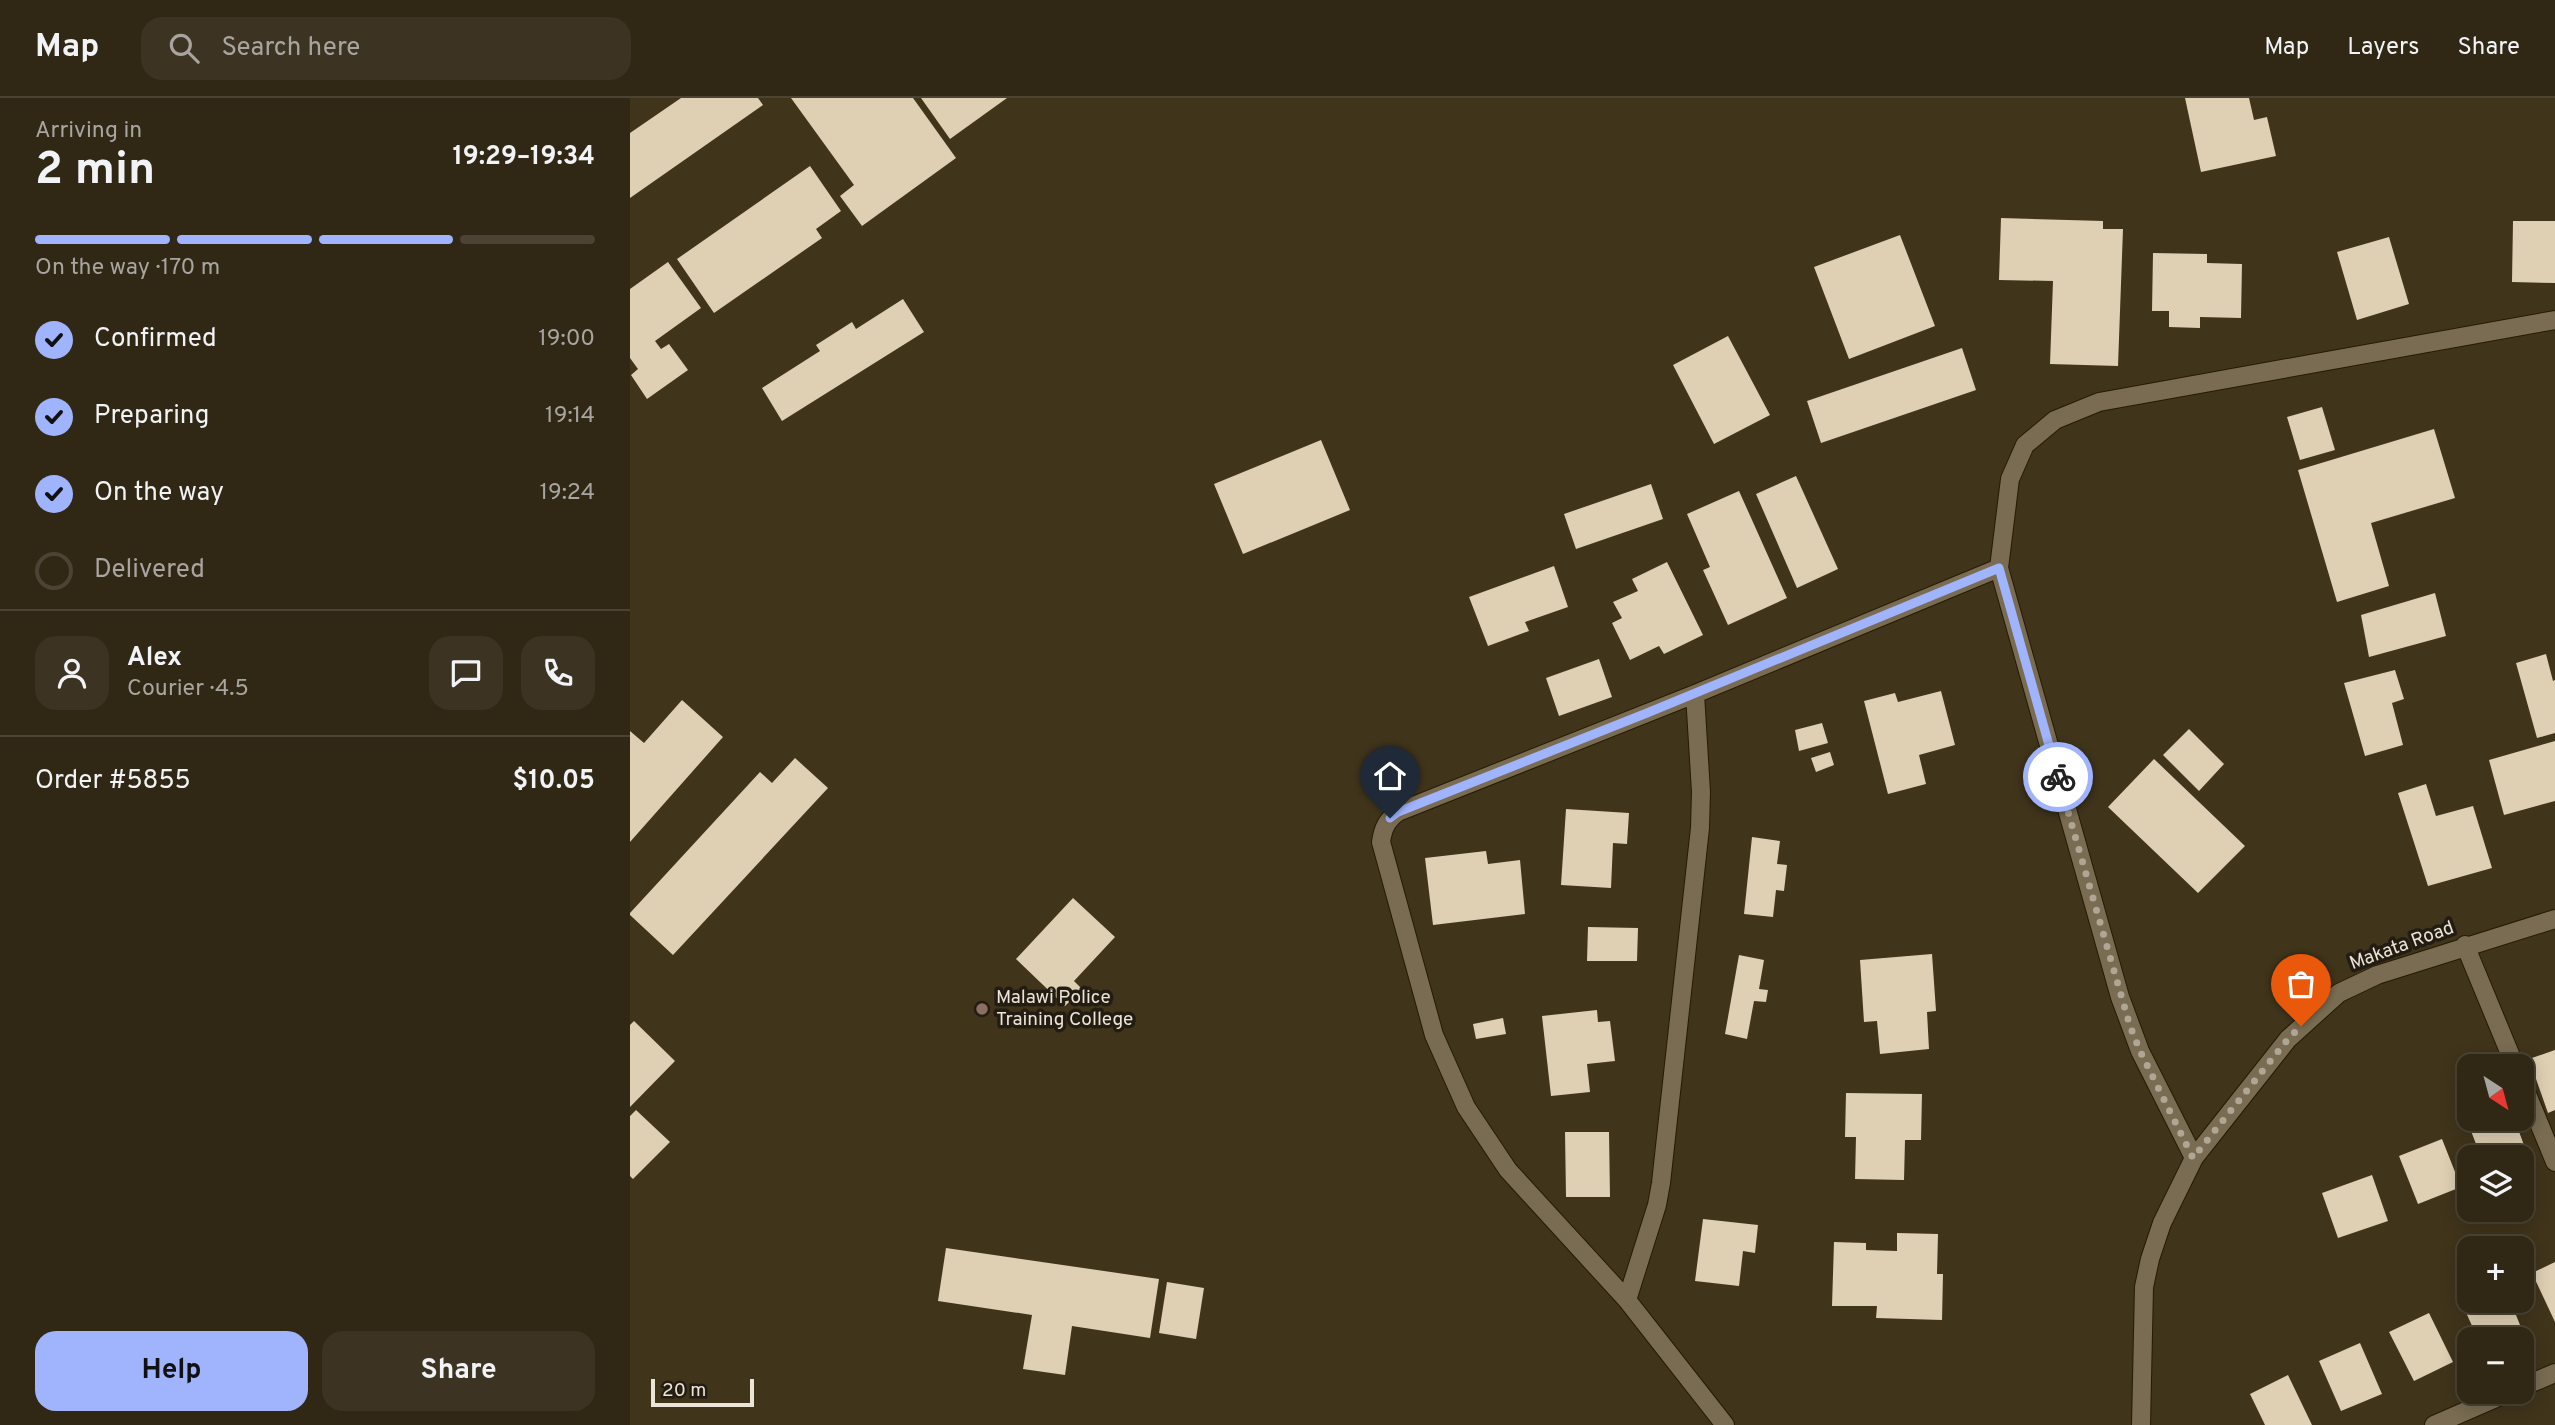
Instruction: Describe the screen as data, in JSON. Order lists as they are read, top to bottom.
{
  "streets": {
    "street": ["Makata Road"]
  },
  "places": ["Malawi Police Training College"],
  "scale_bar": "20 m",
  "north": "bottom right",
  "page": {
    "header": "Map",
    "search": "Search here",
    "nav": ["Map", "Layers", "Share"],
    "heading": ["2 min", "Arriving in", "19:29–19:34"],
    "panel": [
      "Alex",
      "Courier · 4.5",
      "Order #5855",
      "$10.05"
    ],
    "bar": "On the way · 170 m",
    "list": [
      ["Confirmed", "19:00"],
      ["Preparing", "19:14"],
      ["On the way", "19:24"],
      "Delivered"
    ],
    "map_buttons": ["+", "−"],
    "buttons": ["Help", "Share"],
    "scale": "20 m"
  }
}
